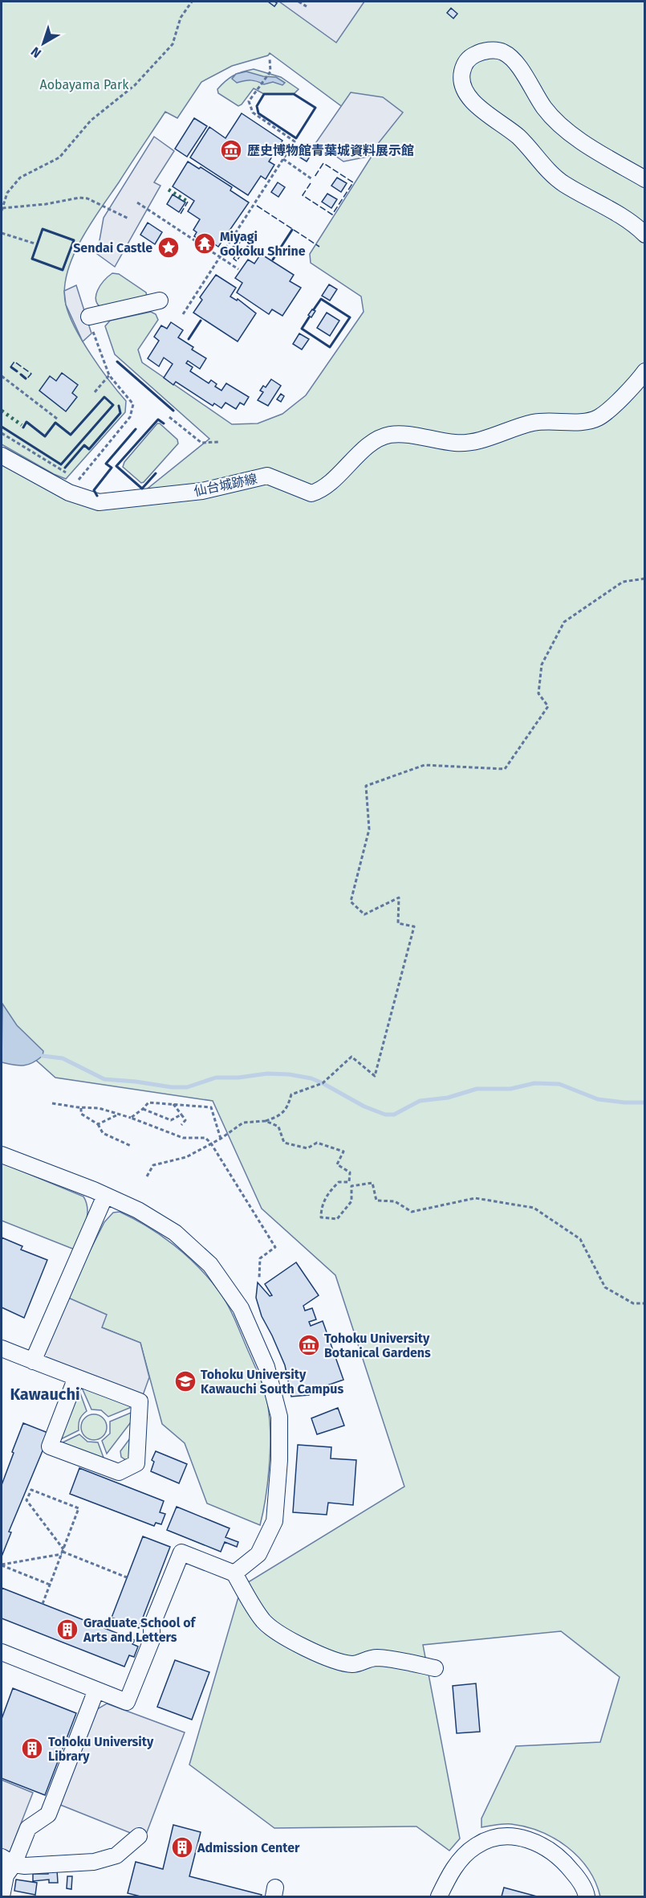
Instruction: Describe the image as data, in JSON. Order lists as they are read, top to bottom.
{
  "streets": {
    "street": ["仙台城跡線"]
  },
  "districts": ["Kawauchi"],
  "parks": ["Aobayama Park"],
  "places": {
    "museum": ["歴史博物館青葉城資料展示館", "Tohoku University Botanical Gardens"],
    "temple": ["Miyagi Gokoku Shrine"],
    "place": ["Sendai Castle"],
    "school or university": ["Tohoku University Kawauchi South Campus"],
    "building": ["Graduate School of Arts and Letters", "Tohoku University Library", "Admission Center"]
  },
  "north": "bottom left"
}
